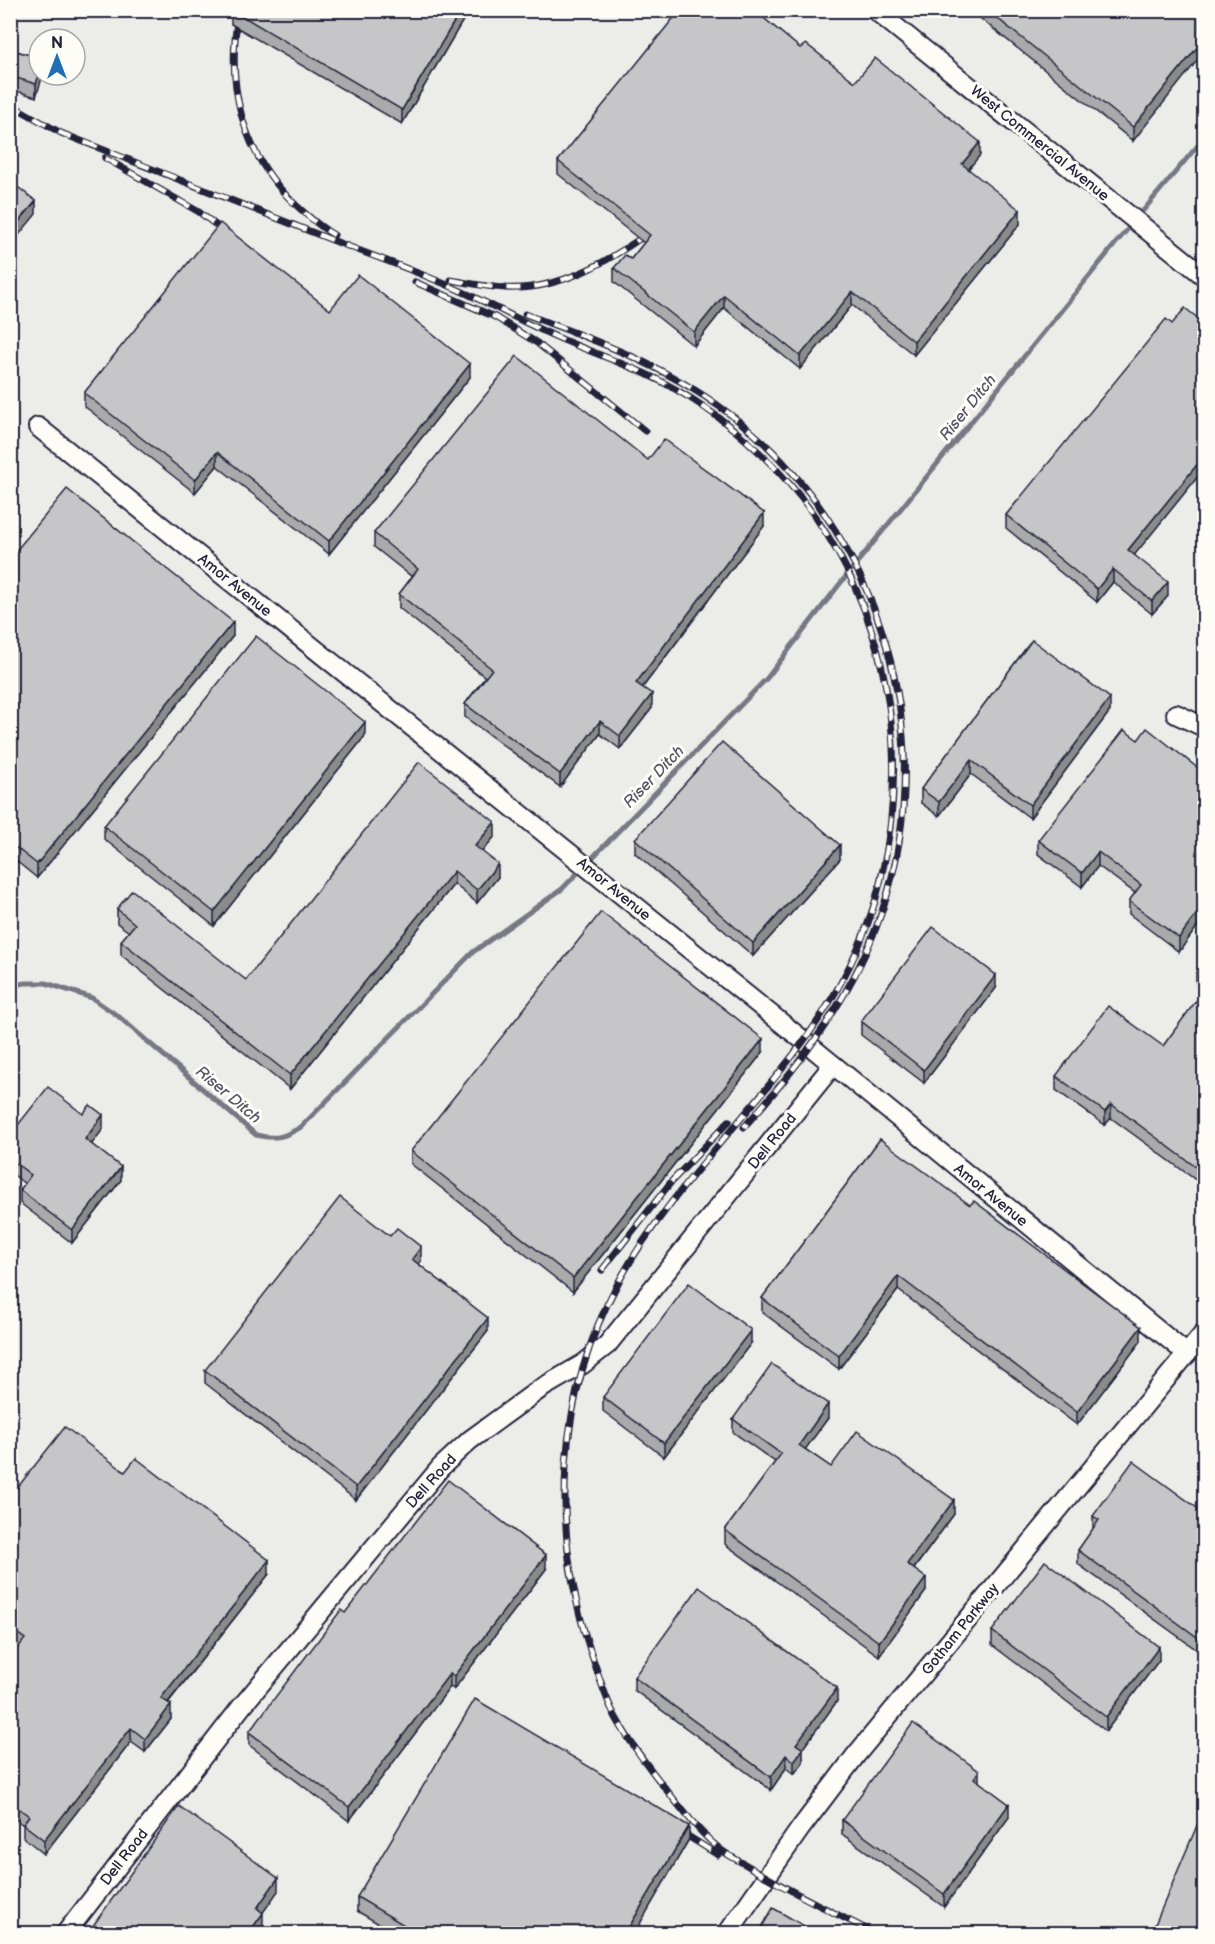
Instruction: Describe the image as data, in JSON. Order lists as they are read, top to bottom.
{
  "streets": {
    "street": [
      "West Commercial Avenue",
      "Amor Avenue",
      "Dell Road",
      "Gotham Parkway"
    ]
  },
  "crossings": [
    ["Amor Avenue", "Dell Road"],
    ["Amor Avenue", "Gotham Parkway"]
  ],
  "water": ["Riser Ditch"],
  "north": "top"
}
